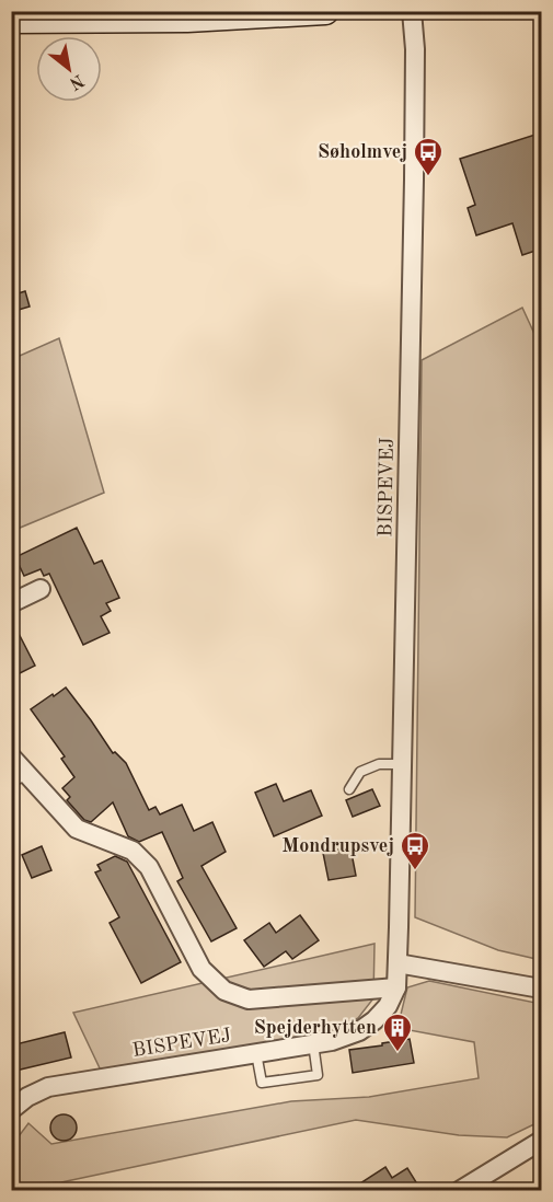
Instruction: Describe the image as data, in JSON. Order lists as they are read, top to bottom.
{
  "streets": {
    "street": ["BISPEVEJ"]
  },
  "places": {
    "bus stop": ["Søholmvej", "Mondrupsvej"],
    "building": ["Spejderhytten"]
  },
  "north": "bottom right"
}
